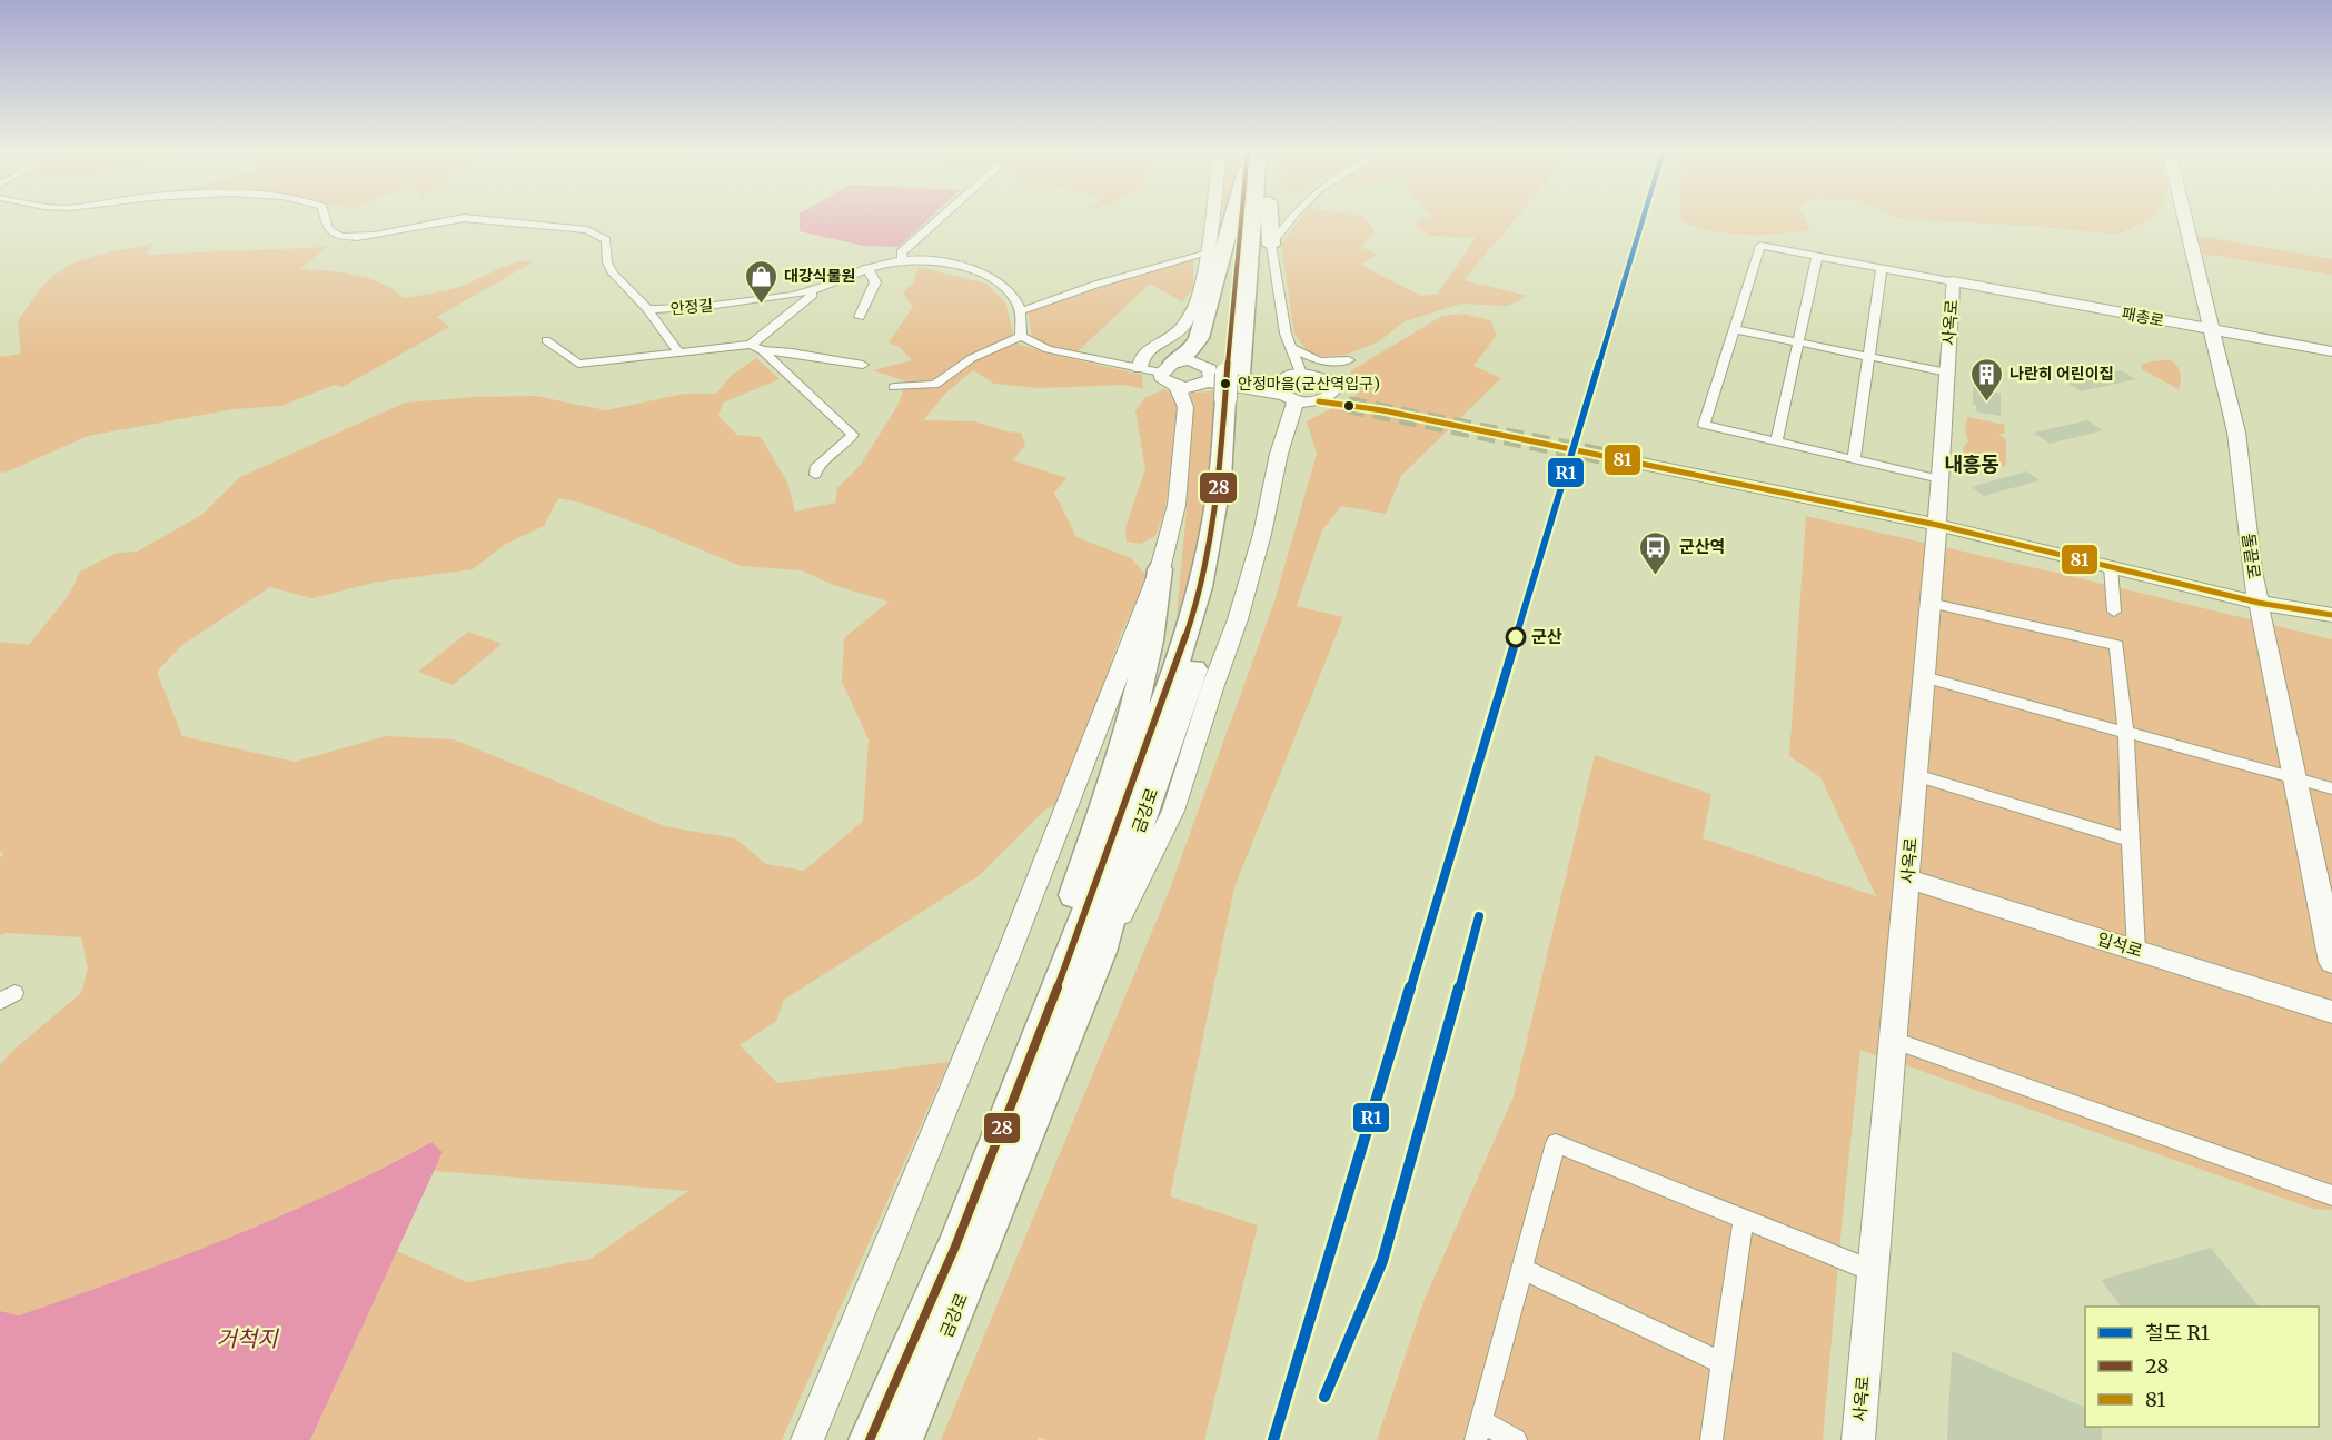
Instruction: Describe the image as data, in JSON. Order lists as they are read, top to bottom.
{
  "streets": {
    "highway": ["금강로"],
    "street": [
      "안정길",
      "패총로",
      "사옥로",
      "돌끝로",
      "입석로"
    ]
  },
  "crossings": [
    ["패총로", "사옥로"],
    ["패총로", "돌끝로"],
    ["사옥로", "입석로"]
  ],
  "districts": ["내흥동"],
  "water": ["거척지"],
  "places": {
    "shop": ["대강식물원"],
    "other": ["안정마을(군산역입구)", "군산"],
    "building": ["나란히 어린이집"],
    "bus stop": ["군산역"]
  },
  "lines": ["rail line R1", "transit line 28", "transit line 81"],
  "legend": ["철도 R1", "28", "81"]
}
